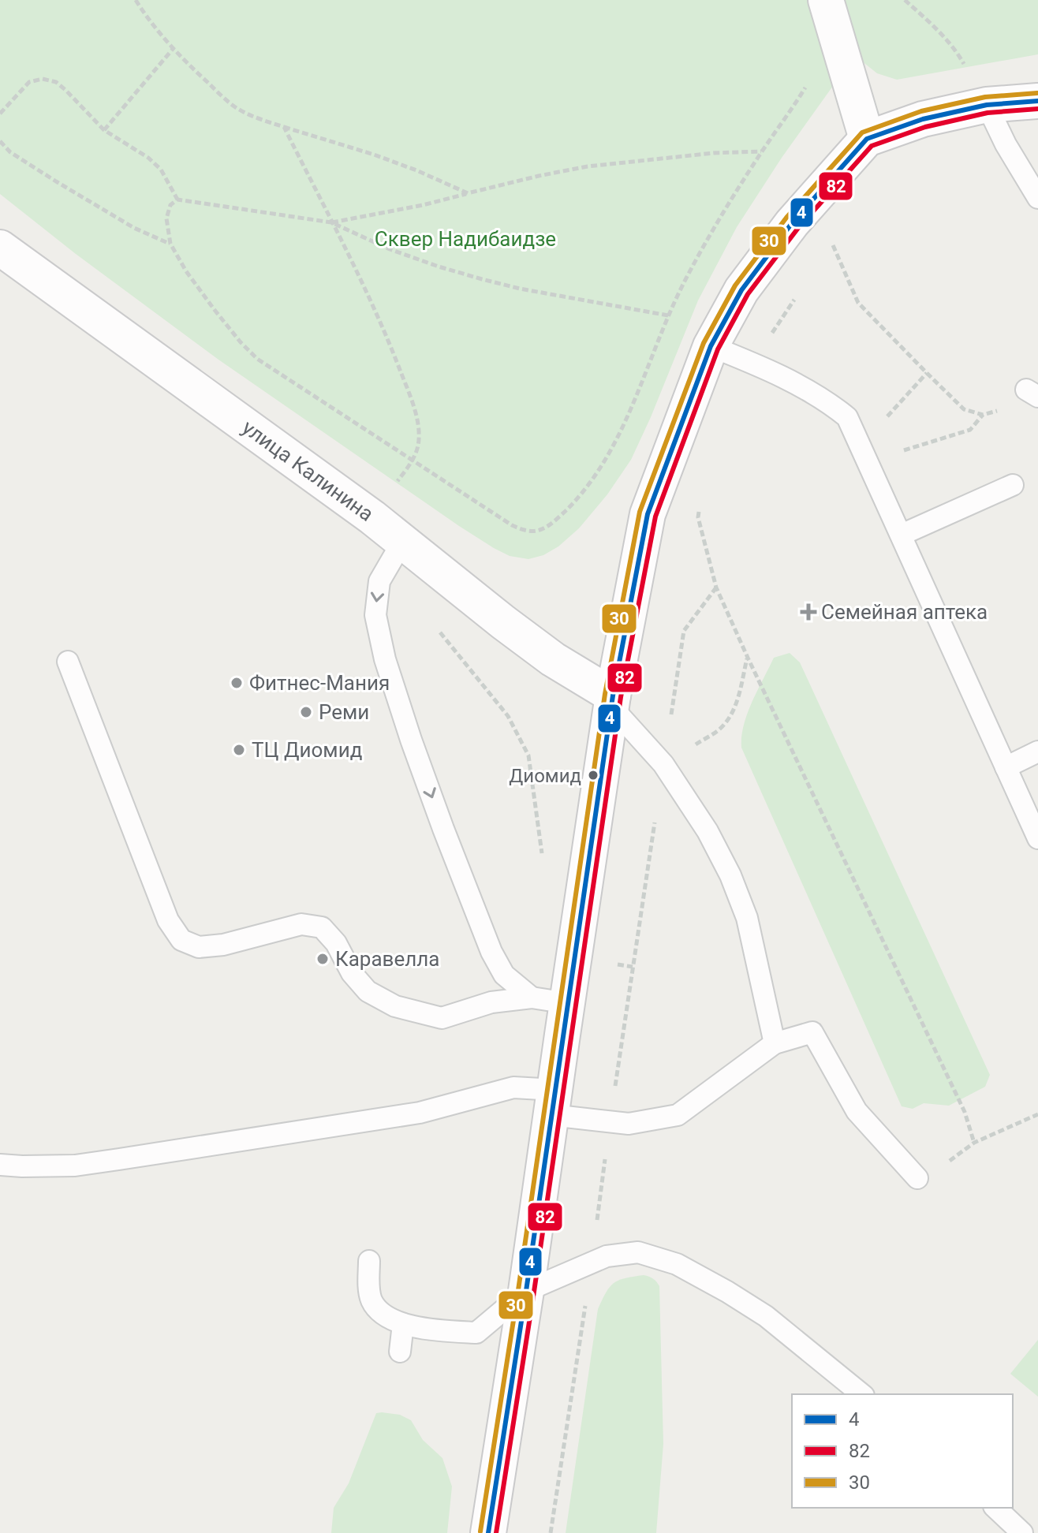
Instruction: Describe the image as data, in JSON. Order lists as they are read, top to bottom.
{
  "streets": {
    "main road": ["улица Калинина"]
  },
  "parks": ["Сквер Надибаидзе"],
  "places": {
    "health": ["Семейная аптека"],
    "other": [
      "Фитнес-Мания",
      "Реми",
      "ТЦ Диомид",
      "Диомид",
      "Каравелла"
    ]
  },
  "lines": ["transit line 30", "transit line 4", "transit line 82"],
  "legend": ["4", "82", "30"]
}
